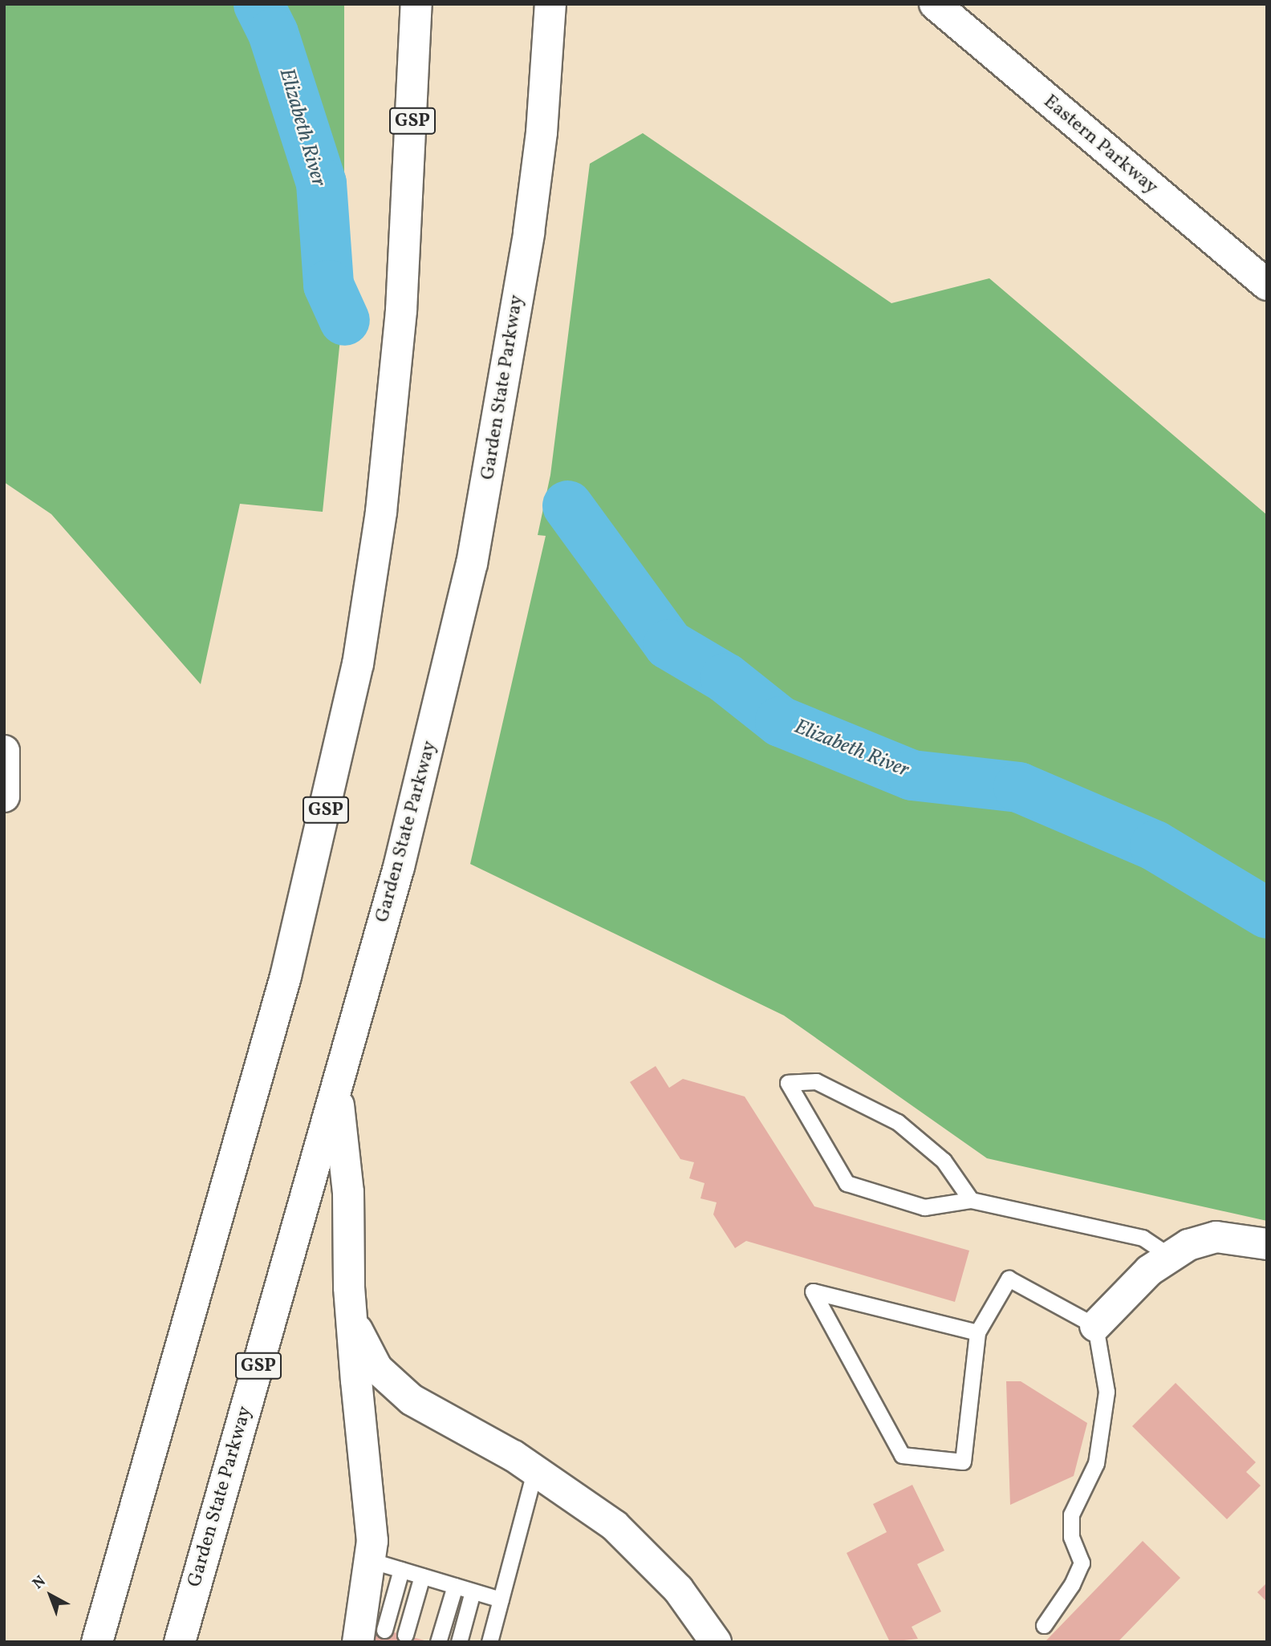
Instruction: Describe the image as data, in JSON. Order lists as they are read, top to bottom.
{
  "streets": {
    "main road": ["GSP", "Eastern Parkway", "Garden State Parkway"]
  },
  "water": ["Elizabeth River"],
  "north": "top left"
}
